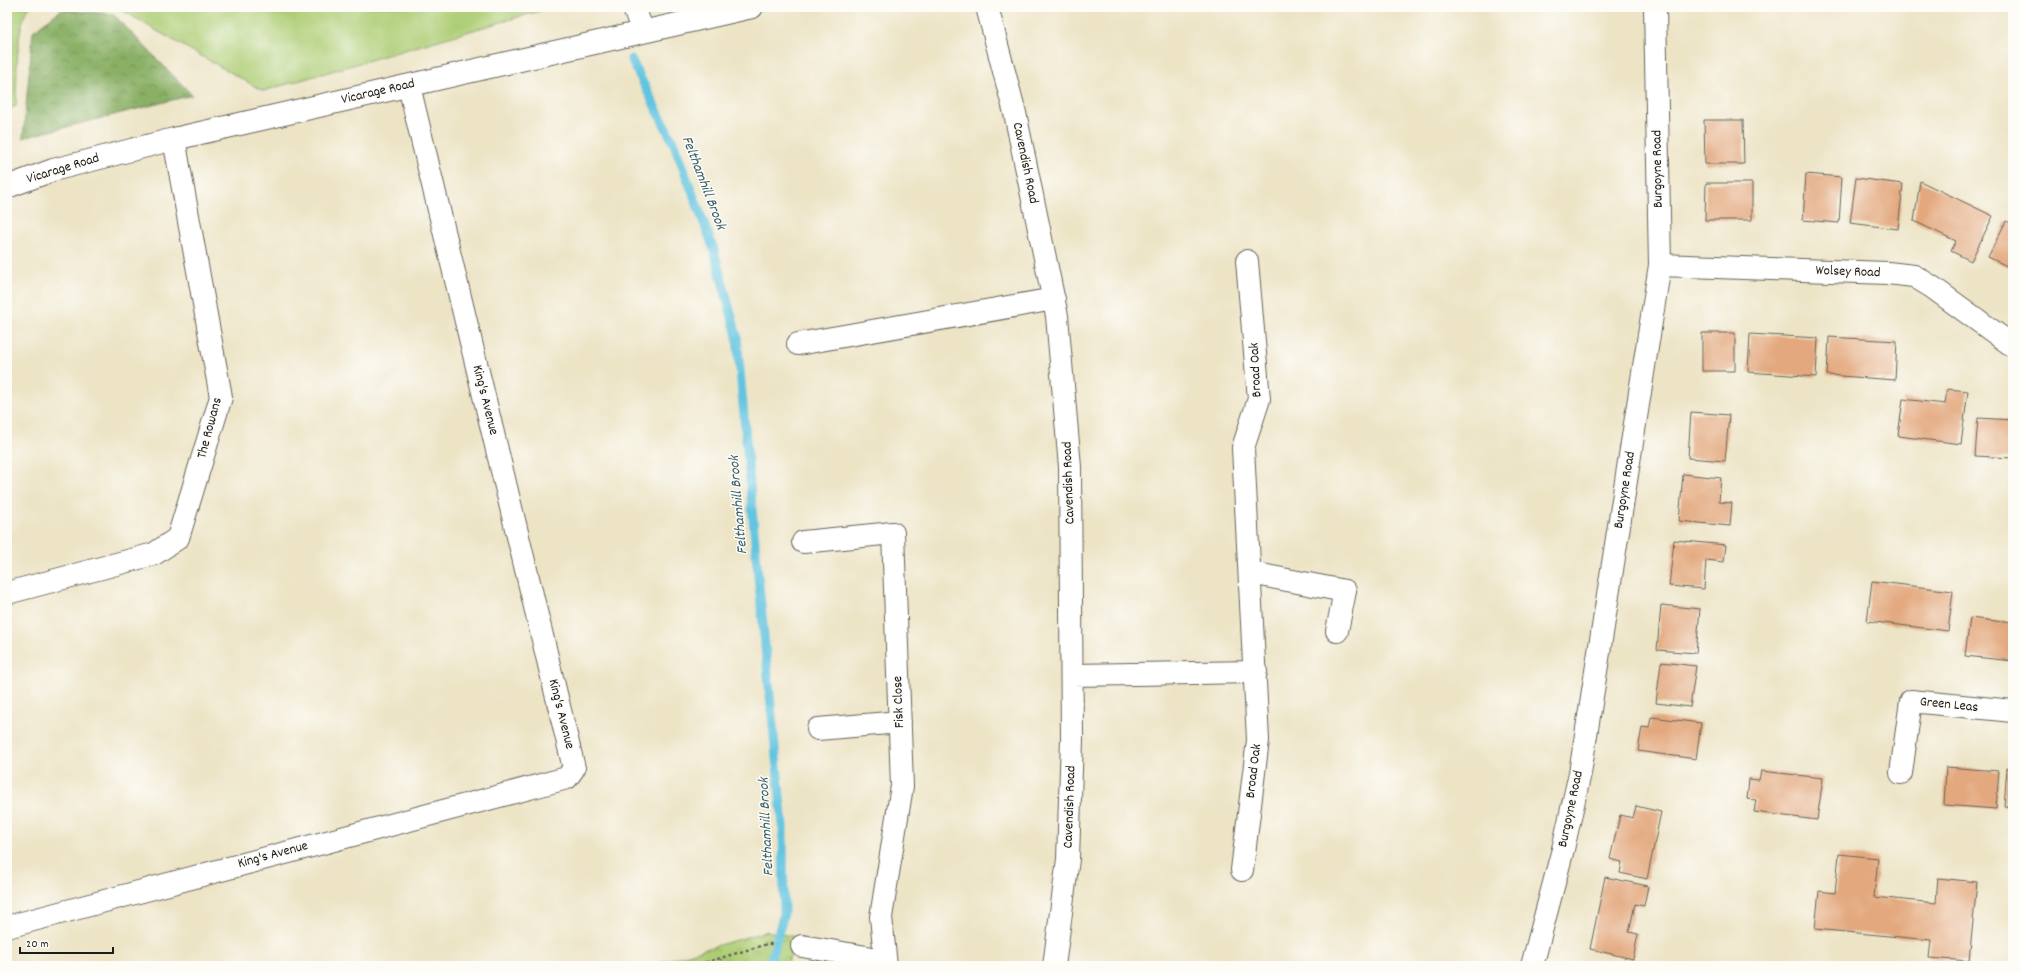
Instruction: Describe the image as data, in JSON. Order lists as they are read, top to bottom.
{
  "streets": {
    "street": [
      "Vicarage Road",
      "Cavendish Road",
      "Burgoyne Road",
      "Wolsey Road",
      "Broad Oak",
      "King's Avenue",
      "The Rowans",
      "Fisk Close",
      "Green Leas"
    ]
  },
  "crossings": [
    ["Vicarage Road", "King's Avenue"],
    ["Vicarage Road", "The Rowans"],
    ["Burgoyne Road", "Wolsey Road"]
  ],
  "water": ["Felthamhill Brook"],
  "scale_bar": "20 m"
}
